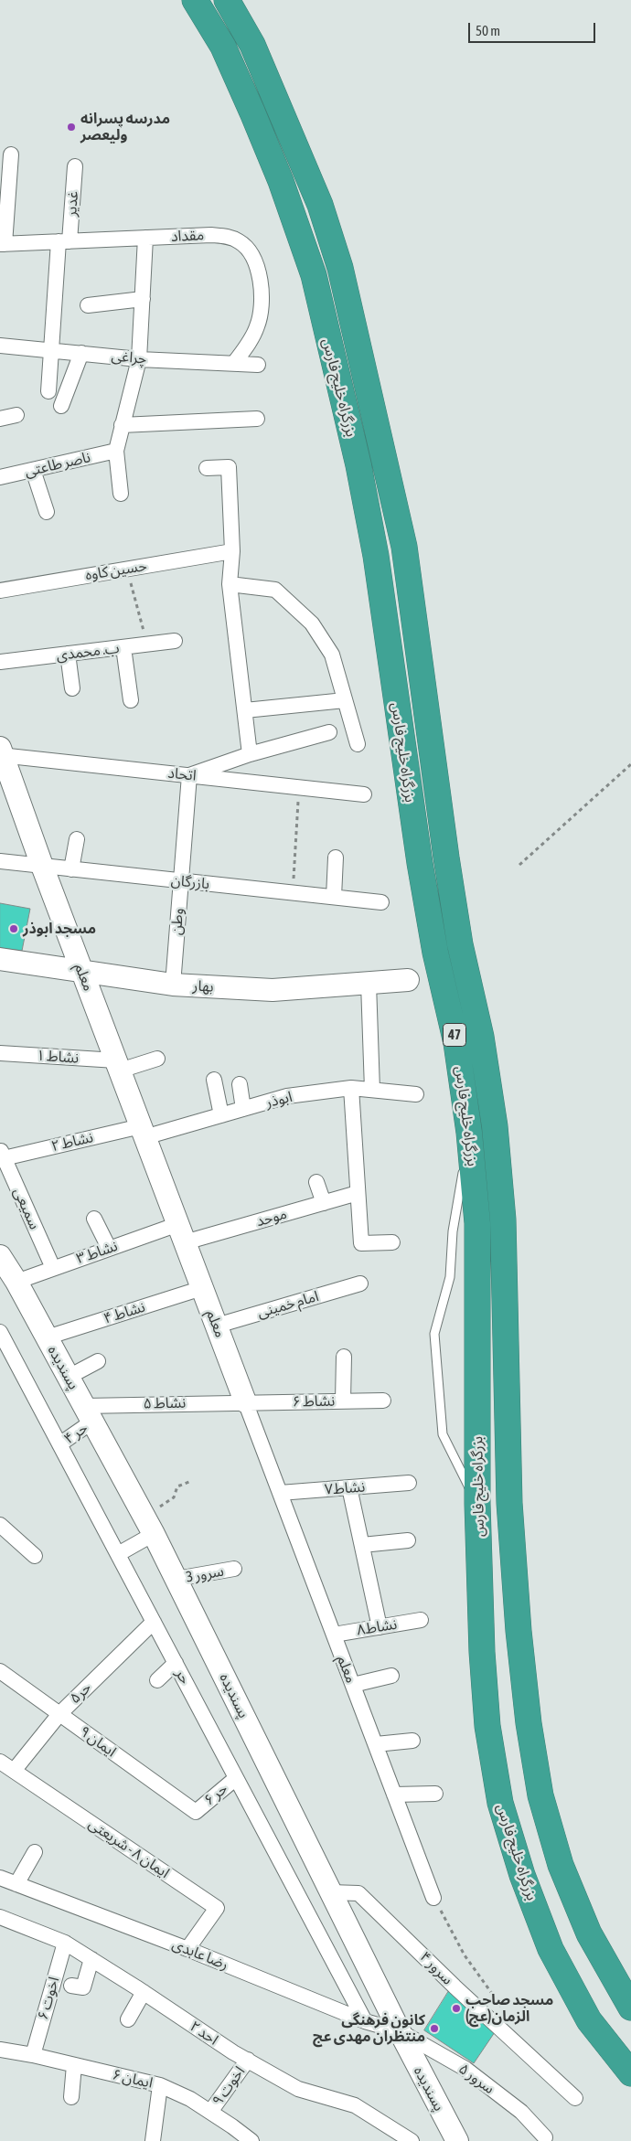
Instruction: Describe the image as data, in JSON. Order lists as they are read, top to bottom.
{
  "streets": {
    "highway": ["بزرگراه خلیج فارس", "47"],
    "street": [
      "غدیر",
      "مقداد",
      "چراغی",
      "ناصر طاعتی",
      "حسین کاوه",
      "ب. محمدی",
      "اتحاد",
      "بازرگان",
      "وطن",
      "معلم",
      "بهار",
      "نشاط ۱",
      "ابوذر",
      "نشاط ۲",
      "سمیعی",
      "موحد",
      "نشاط ۳",
      "امام خمینی",
      "نشاط ۴",
      "پسندیده",
      "نشاط ۶",
      "نشاط ۵",
      "حر ۴",
      "نشاط۷",
      "سرور 3",
      "نشاط۸",
      "حر",
      "حر۵",
      "ایمان ۹",
      "حر ۶",
      "ایمان ۸ - شریعتی",
      "رضا عابدی",
      "سرور ۴",
      "اخوت ۶",
      "احد ۲",
      "ایمان ۶",
      "سرور ۵",
      "اخوت ۹"
    ]
  },
  "crossings": [
    ["غدیر", "مقداد"],
    ["غدیر", "چراغی"],
    ["مقداد", "چراغی"],
    ["اتحاد", "وطن"],
    ["اتحاد", "معلم"],
    ["بازرگان", "وطن"],
    ["بازرگان", "معلم"],
    ["وطن", "بهار"],
    ["معلم", "بهار"],
    ["معلم", "نشاط ۱"],
    ["معلم", "ابوذر"],
    ["معلم", "نشاط ۲"],
    ["معلم", "موحد"],
    ["معلم", "نشاط ۳"],
    ["معلم", "امام خمینی"],
    ["معلم", "نشاط ۴"],
    ["معلم", "نشاط ۶"],
    ["معلم", "نشاط ۵"],
    ["معلم", "نشاط۷"],
    ["معلم", "نشاط۸"],
    ["ابوذر", "نشاط ۲"],
    ["نشاط ۲", "سمیعی"],
    ["سمیعی", "نشاط ۳"],
    ["موحد", "نشاط ۳"],
    ["نشاط ۳", "پسندیده"],
    ["نشاط ۴", "پسندیده"],
    ["پسندیده", "نشاط ۵"],
    ["پسندیده", "حر ۴"],
    ["پسندیده", "سرور 3"],
    ["پسندیده", "رضا عابدی"],
    ["پسندیده", "سرور ۴"],
    ["پسندیده", "سرور ۵"],
    ["نشاط ۶", "نشاط ۵"],
    ["نشاط ۵", "حر ۴"],
    ["حر ۴", "حر"],
    ["حر", "حر۵"],
    ["حر", "حر ۶"],
    ["حر", "رضا عابدی"],
    ["حر۵", "ایمان ۹"],
    ["حر۵", "ایمان ۸ - شریعتی"],
    ["ایمان ۹", "حر ۶"],
    ["ایمان ۸ - شریعتی", "رضا عابدی"],
    ["رضا عابدی", "سرور ۵"],
    ["اخوت ۶", "احد ۲"],
    ["اخوت ۶", "ایمان ۶"],
    ["احد ۲", "اخوت ۹"],
    ["ایمان ۶", "اخوت ۹"]
  ],
  "places": [
    "مدرسه پسرانه ولیعصر",
    "مسجد ابوذر",
    "مسجد صاحب الزمان(عج)",
    "کانون فرهنگی منتظران مهدی عج"
  ],
  "scale_bar": "50 m"
}
